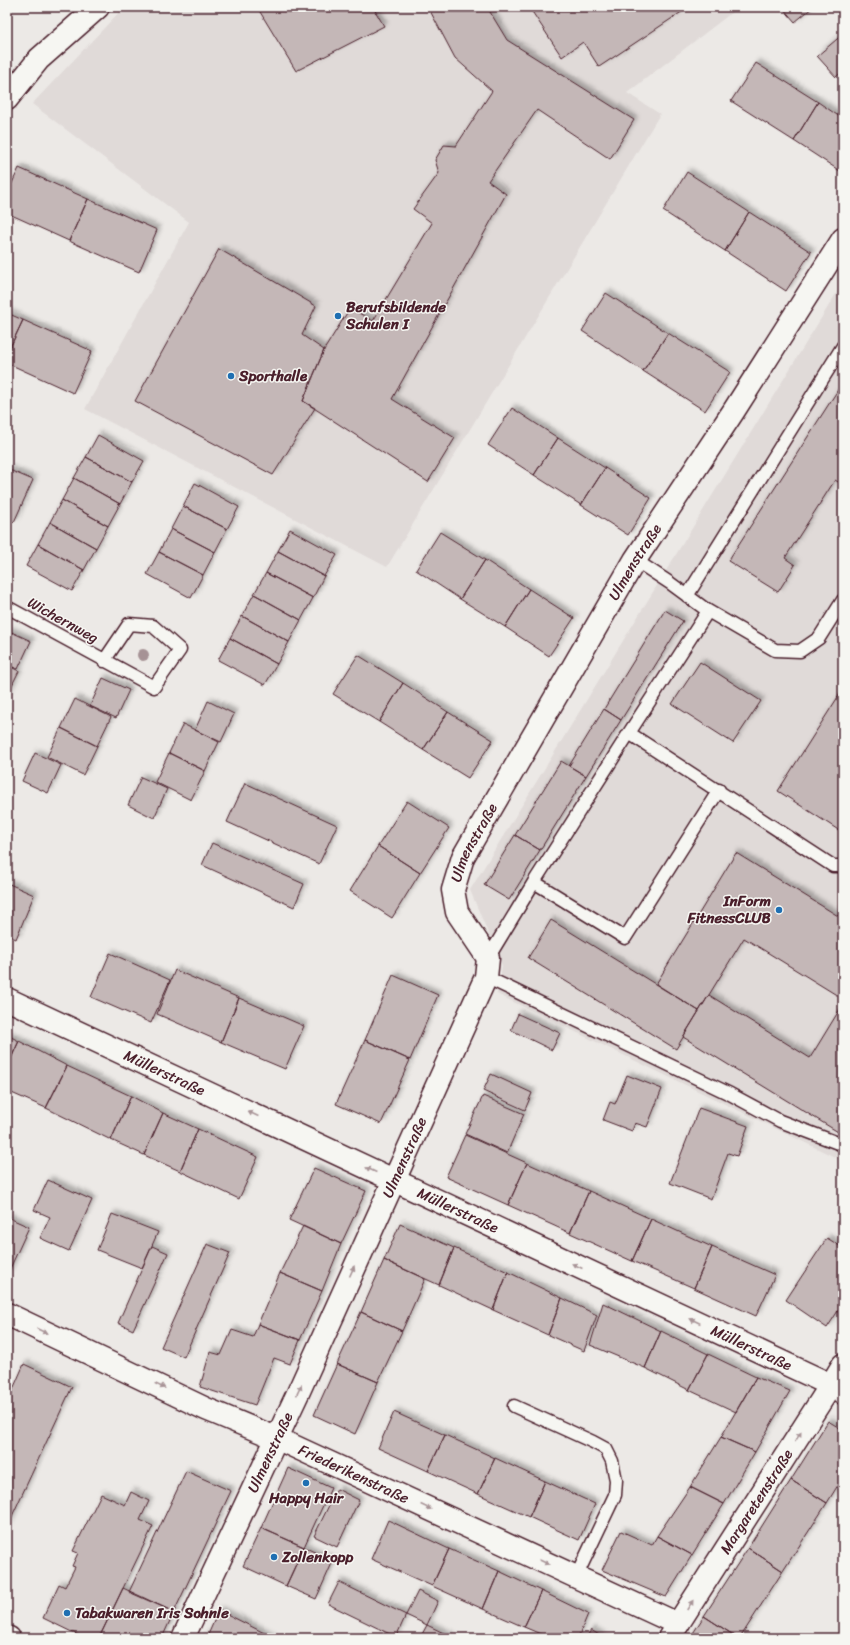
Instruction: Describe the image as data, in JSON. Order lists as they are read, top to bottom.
{
  "streets": {
    "street": [
      "Ulmenstraße",
      "Müllerstraße",
      "Friederikenstraße",
      "Margaretenstraße"
    ],
    "lane": ["Wichernweg"]
  },
  "crossings": [
    ["Ulmenstraße", "Müllerstraße"],
    ["Ulmenstraße", "Friederikenstraße"],
    ["Müllerstraße", "Margaretenstraße"],
    ["Friederikenstraße", "Margaretenstraße"]
  ],
  "one_way": ["Müllerstraße", "Friederikenstraße", "Margaretenstraße"],
  "places": [
    "Berufsbildende Schulen I",
    "Sporthalle",
    "InForm FitnessCLUB",
    "Happy Hair",
    "Zollenkopp",
    "Tabakwaren Iris Sohnle"
  ]
}
